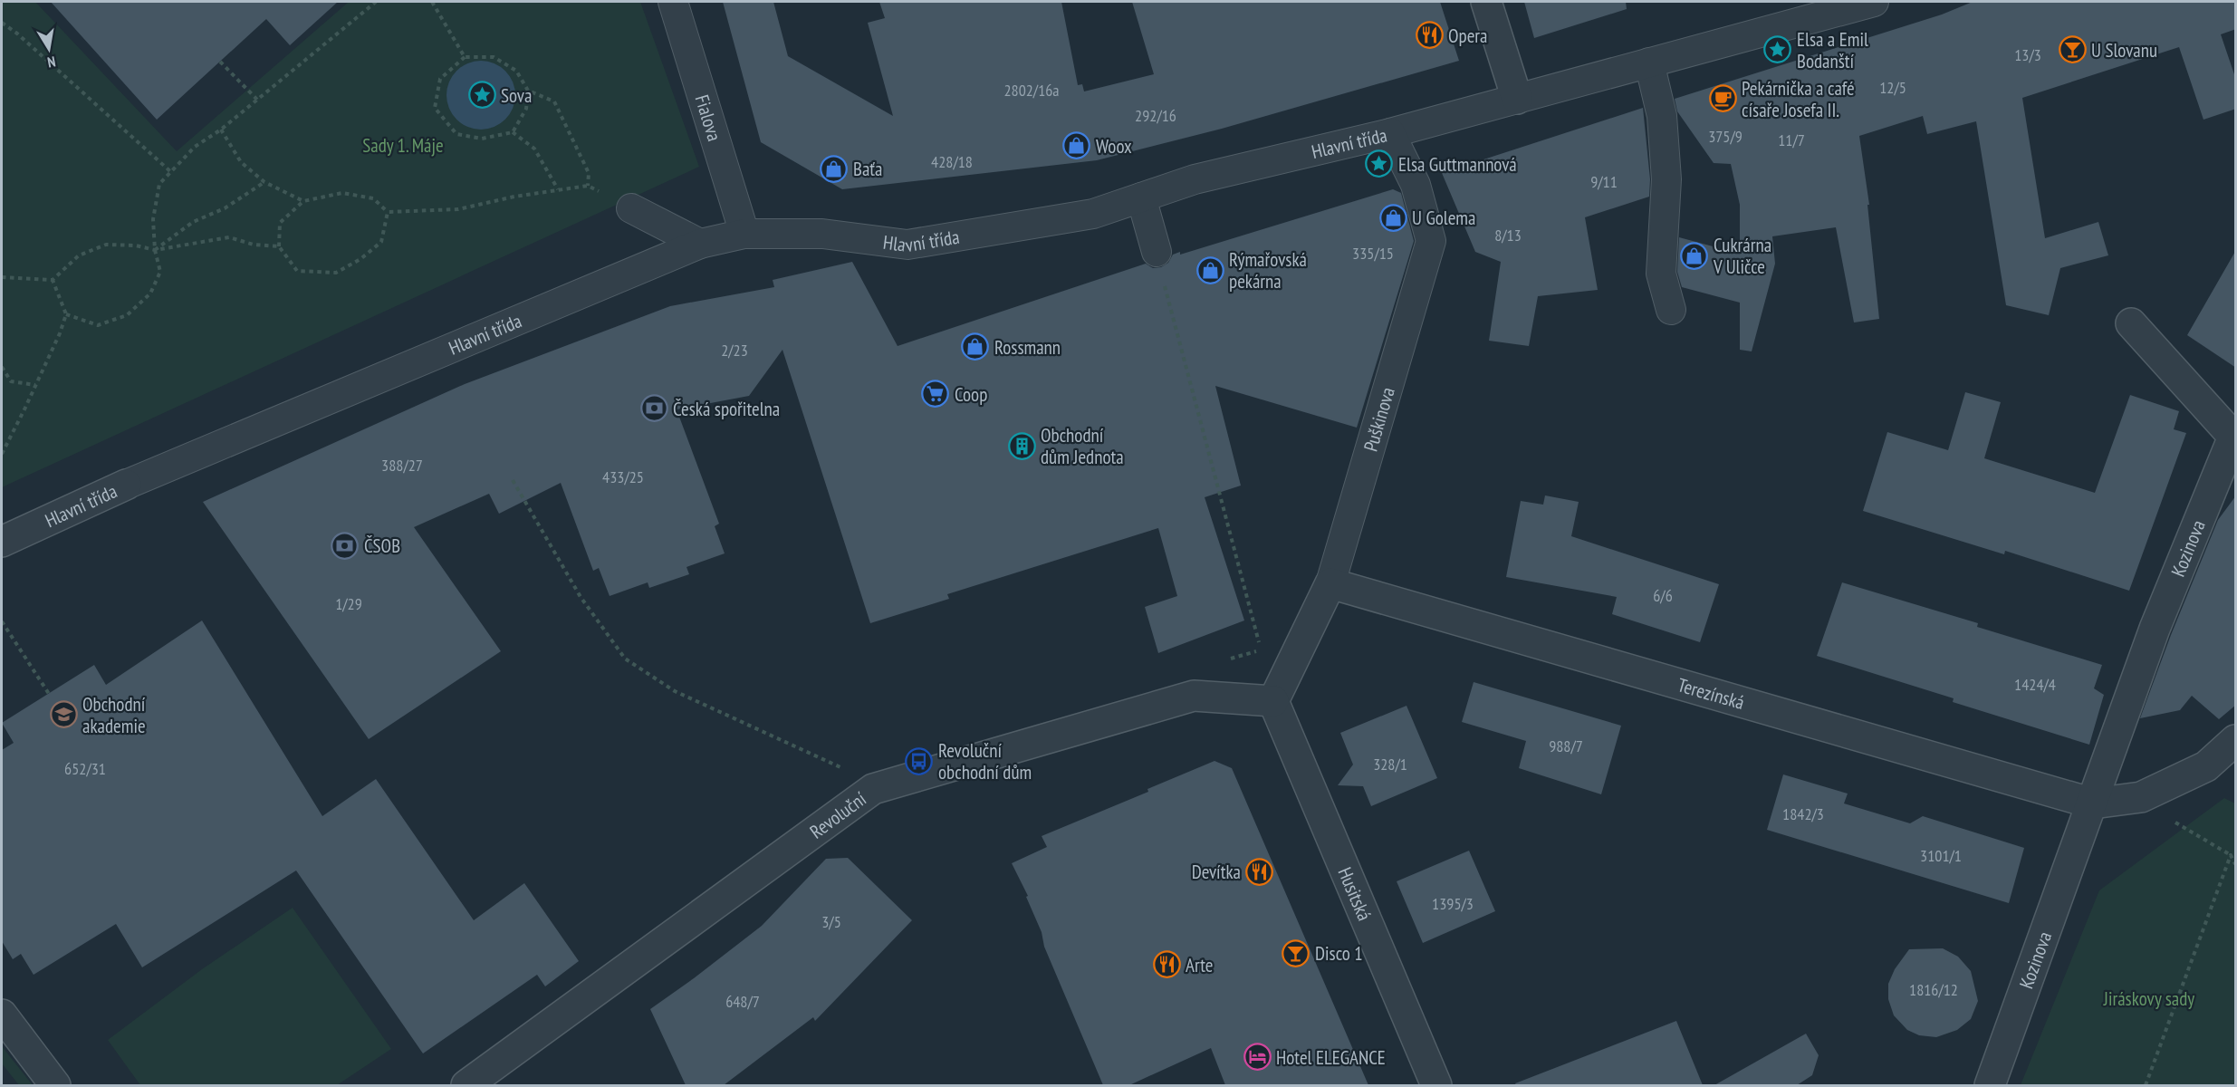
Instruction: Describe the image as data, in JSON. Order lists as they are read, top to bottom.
{
  "streets": {
    "street": [
      "Fialova",
      "Hlavní třída",
      "Puškinova",
      "Kozinova",
      "Terezínská",
      "Revoluční",
      "Husitská"
    ]
  },
  "crossings": [
    ["Fialova", "Hlavní třída"],
    ["Hlavní třída", "Puškinova"],
    ["Puškinova", "Terezínská"],
    ["Puškinova", "Revoluční"],
    ["Puškinova", "Husitská"],
    ["Kozinova", "Terezínská"],
    ["Revoluční", "Husitská"]
  ],
  "parks": ["Sady 1. Máje", "Jiráskovy sady"],
  "places": {
    "restaurant": ["Opera", "Devítka", "Arte"],
    "place": ["Elsa a Emil Bodanští", "Sova", "Elsa Guttmannová"],
    "bar": ["U Slovanu", "Disco 1"],
    "cafe": ["Pekárnička a café císaře Josefa II."],
    "shop": [
      "Woox",
      "Baťa",
      "U Golema",
      "Cukrárna V Uličce",
      "Rýmařovská pekárna",
      "Rossmann"
    ],
    "supermarket": ["Coop"],
    "bank": ["Česká spořitelna", "ČSOB"],
    "building": ["Obchodní dům Jednota"],
    "school or university": ["Obchodní akademie"],
    "bus stop": ["Revoluční obchodní dům"],
    "hotel": ["Hotel ELEGANCE"]
  },
  "house_numbers": [
    "13/3",
    "12/5",
    "2802/16a",
    "292/16",
    "375/9",
    "11/7",
    "428/18",
    "9/11",
    "8/13",
    "335/15",
    "2/23",
    "388/27",
    "433/25",
    "6/6",
    "1/29",
    "1424/4",
    "988/7",
    "328/1",
    "652/31",
    "1842/3",
    "3101/1",
    "1395/3",
    "3/5",
    "1816/12",
    "648/7"
  ],
  "north": "bottom"
}
